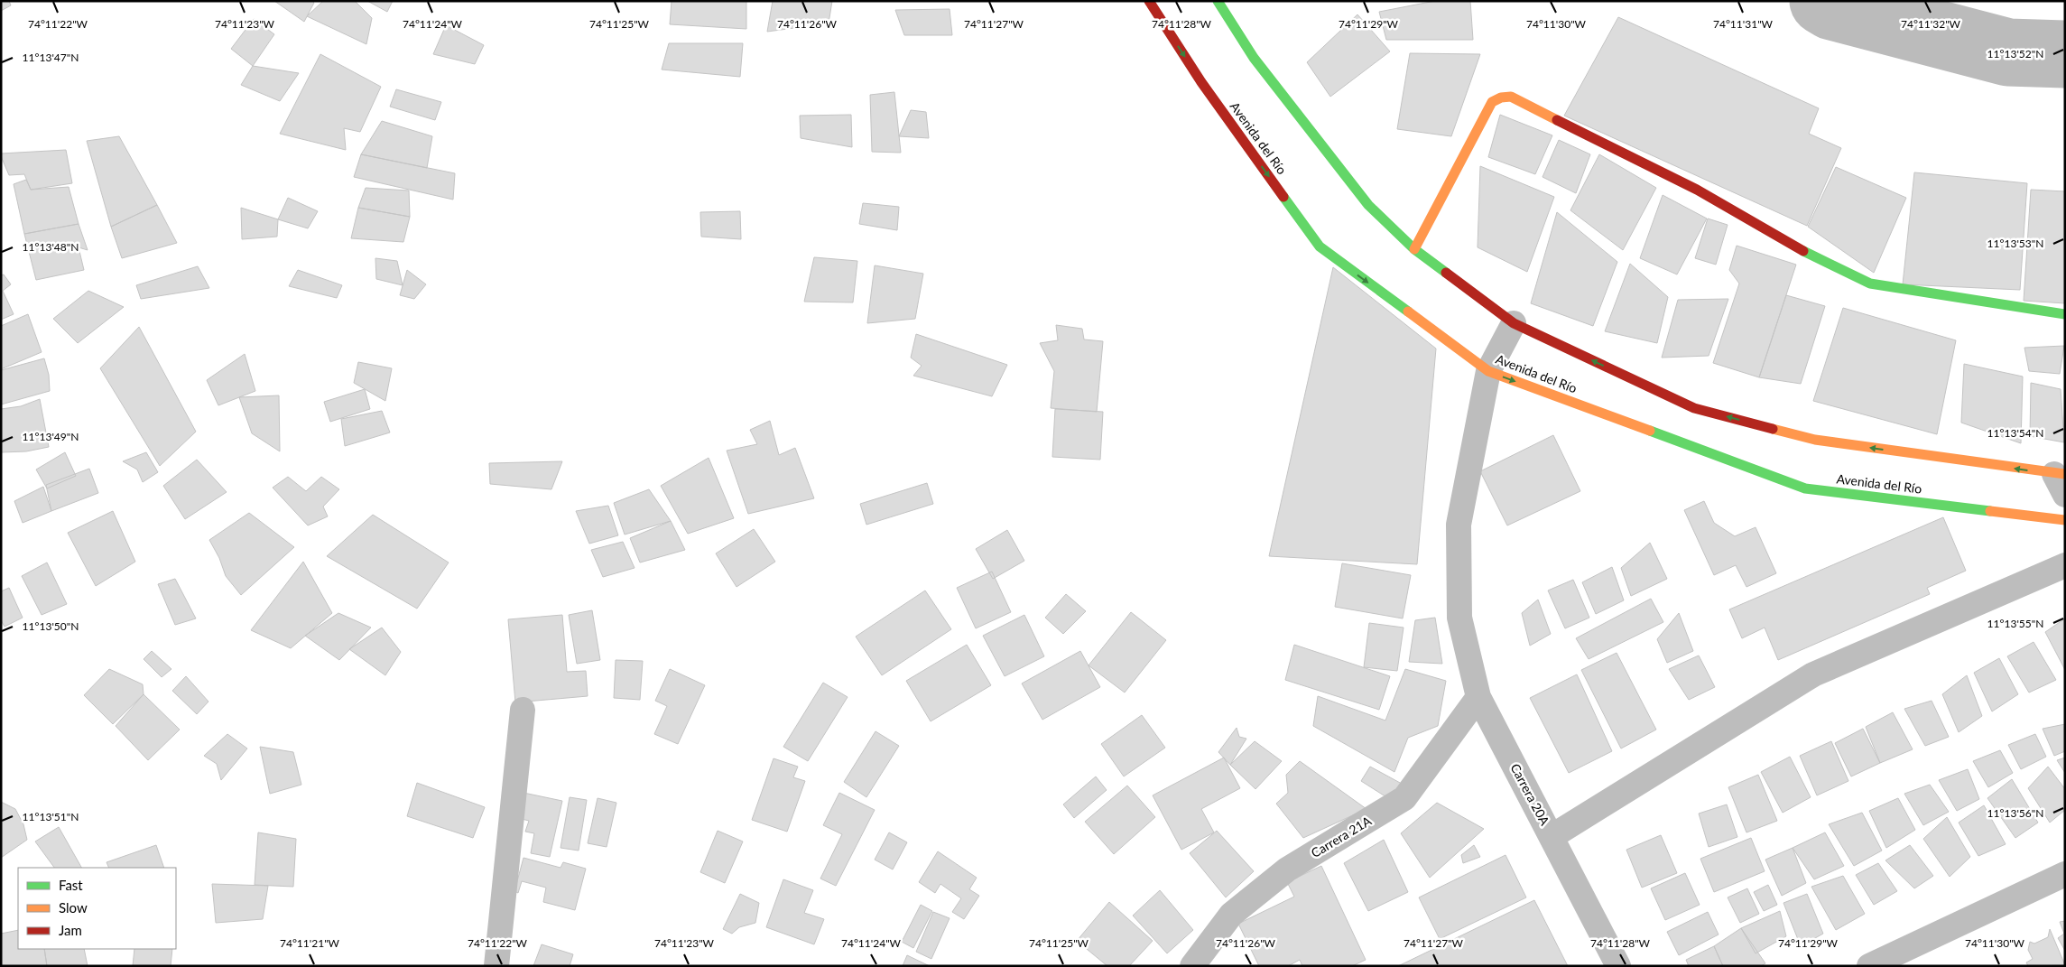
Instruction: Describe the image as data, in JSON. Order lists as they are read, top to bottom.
{
  "streets": {
    "main road": ["Avenida del Río"],
    "street": ["Carrera 20A", "Carrera 21A"]
  },
  "crossings": [
    ["Avenida del Río", "Carrera 20A"],
    ["Carrera 20A", "Carrera 21A"]
  ],
  "legend": ["Fast", "Slow", "Jam"],
  "coordinates": [
    "74°11'22\"W",
    "74°11'23\"W",
    "74°11'24\"W",
    "74°11'25\"W",
    "74°11'26\"W",
    "74°11'27\"W",
    "74°11'28\"W",
    "74°11'29\"W",
    "74°11'30\"W",
    "74°11'31\"W",
    "74°11'32\"W",
    "11°13'52\"N",
    "11°13'47\"N",
    "11°13'53\"N",
    "11°13'48\"N",
    "11°13'54\"N",
    "11°13'49\"N",
    "11°13'55\"N",
    "11°13'50\"N",
    "11°13'56\"N",
    "11°13'51\"N",
    "74°11'21\"W"
  ]
}
